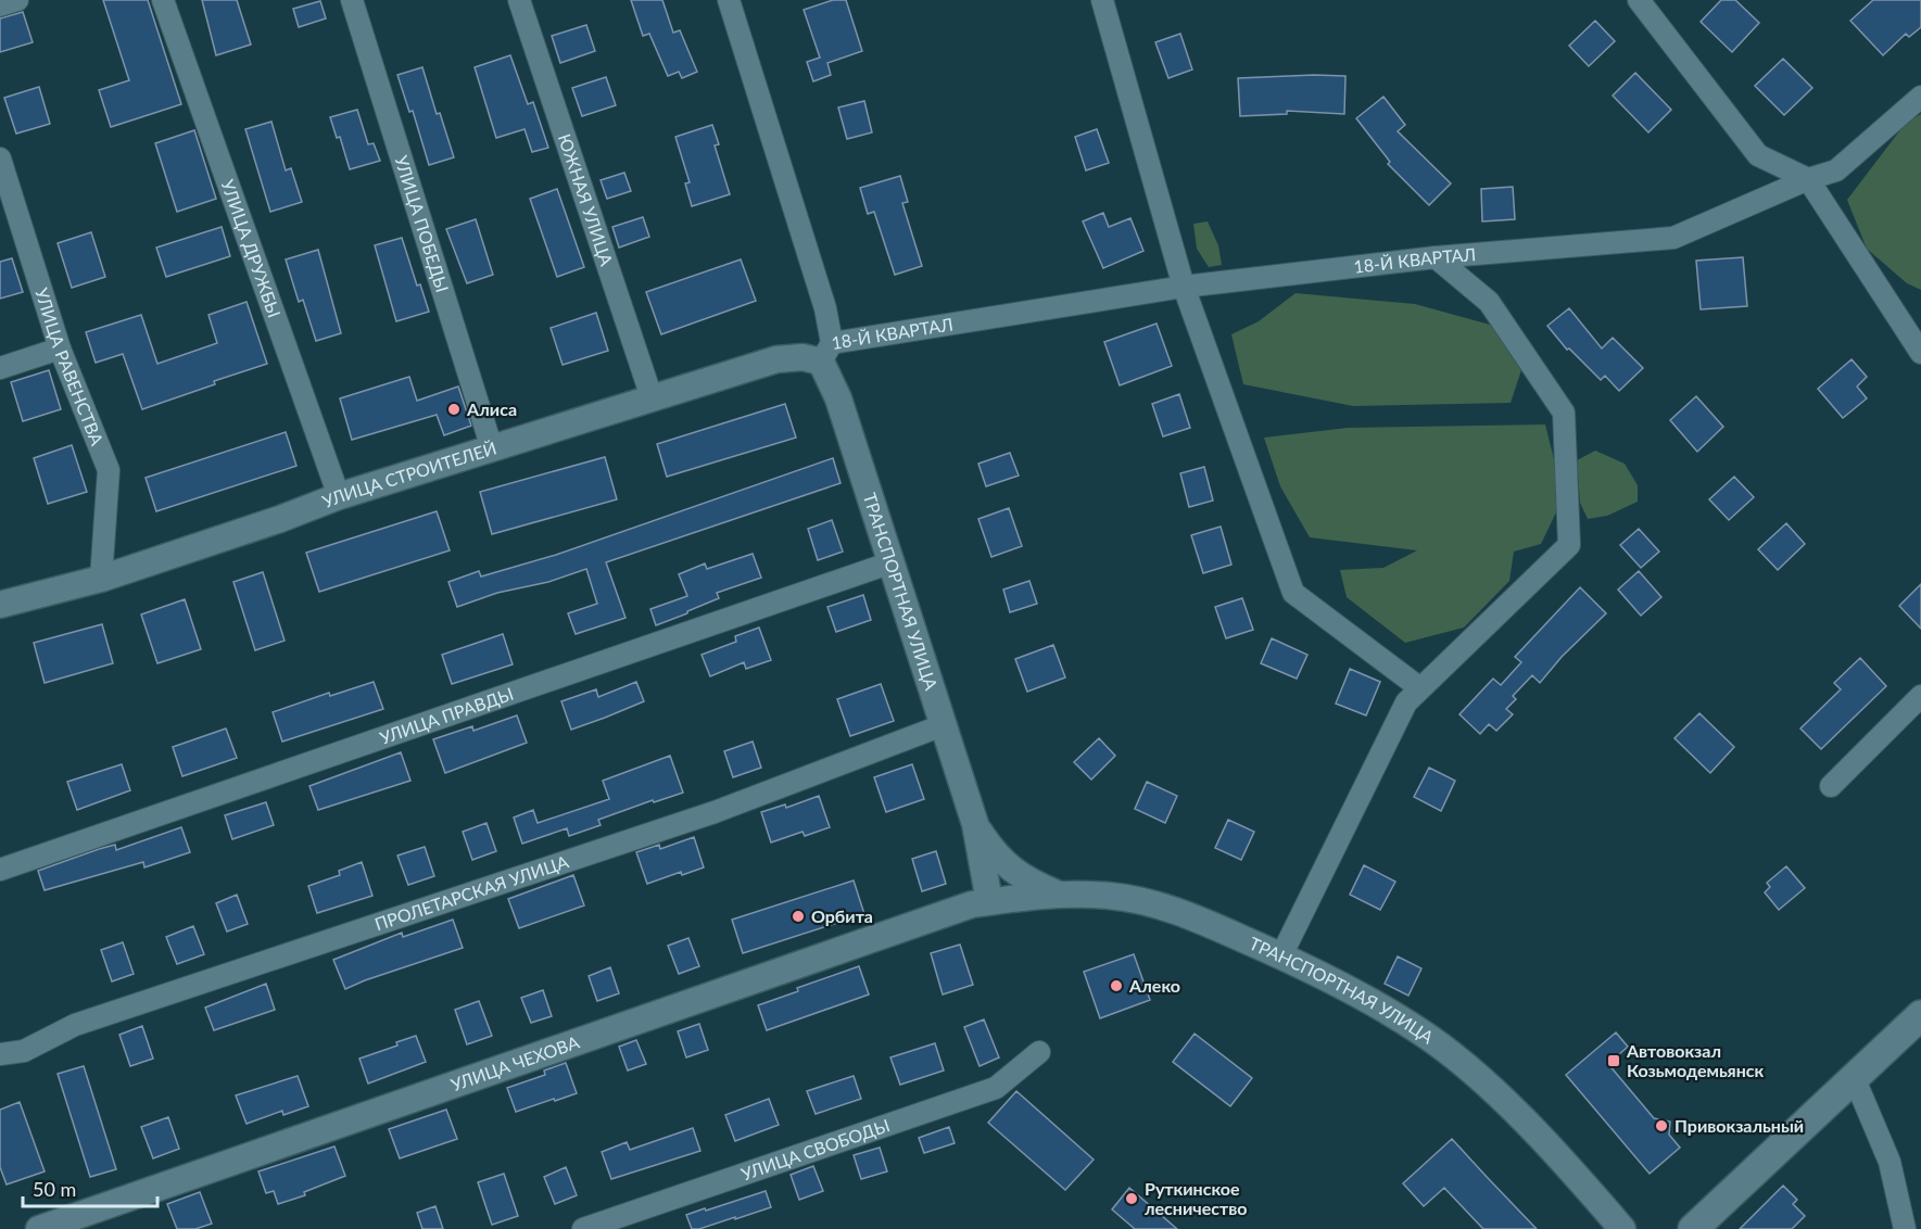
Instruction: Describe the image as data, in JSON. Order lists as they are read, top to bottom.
{
  "streets": {
    "street": [
      "ЮЖНАЯ УЛИЦА",
      "УЛИЦА ПОБЕДЫ",
      "УЛИЦА ДРУЖБЫ",
      "18-Й КВАРТАЛ",
      "УЛИЦА РАВЕНСТВА",
      "УЛИЦА СТРОИТЕЛЕЙ",
      "ТРАНСПОРТНАЯ УЛИЦА",
      "УЛИЦА ПРАВДЫ",
      "ПРОЛЕТАРСКАЯ УЛИЦА",
      "УЛИЦА ЧЕХОВА",
      "УЛИЦА СВОБОДЫ"
    ]
  },
  "crossings": [
    ["ЮЖНАЯ УЛИЦА", "УЛИЦА СТРОИТЕЛЕЙ"],
    ["УЛИЦА ПОБЕДЫ", "УЛИЦА СТРОИТЕЛЕЙ"],
    ["УЛИЦА ДРУЖБЫ", "УЛИЦА СТРОИТЕЛЕЙ"],
    ["18-Й КВАРТАЛ", "УЛИЦА СТРОИТЕЛЕЙ"],
    ["18-Й КВАРТАЛ", "ТРАНСПОРТНАЯ УЛИЦА"],
    ["УЛИЦА РАВЕНСТВА", "УЛИЦА СТРОИТЕЛЕЙ"],
    ["УЛИЦА СТРОИТЕЛЕЙ", "ТРАНСПОРТНАЯ УЛИЦА"],
    ["ТРАНСПОРТНАЯ УЛИЦА", "УЛИЦА ПРАВДЫ"],
    ["ТРАНСПОРТНАЯ УЛИЦА", "ПРОЛЕТАРСКАЯ УЛИЦА"],
    ["ТРАНСПОРТНАЯ УЛИЦА", "УЛИЦА ЧЕХОВА"]
  ],
  "places": {
    "other": [
      "Алиса",
      "Орбита",
      "Алеко",
      "Привокзальный",
      "Руткинское лесничество"
    ],
    "transit": ["Автовокзал Козьмодемьянск"]
  },
  "scale_bar": "50 m"
}
